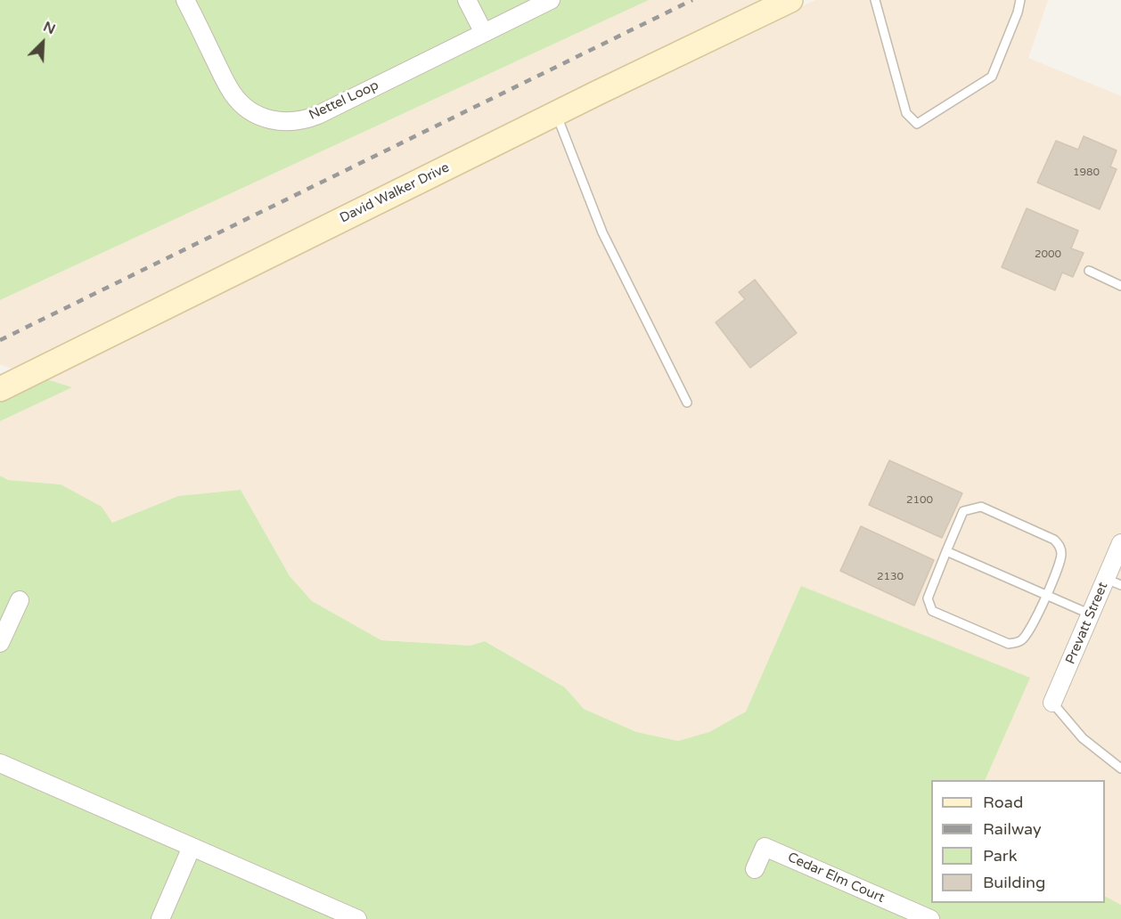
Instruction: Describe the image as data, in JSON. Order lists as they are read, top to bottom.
{
  "streets": {
    "street": [
      "Nettel Loop",
      "David Walker Drive",
      "Prevatt Street",
      "Cedar Elm Court"
    ]
  },
  "house_numbers": [
    "1980",
    "2000",
    "2100",
    "2130"
  ],
  "legend": [
    "Road",
    "Railway",
    "Park",
    "Building"
  ],
  "north": "top right"
}
